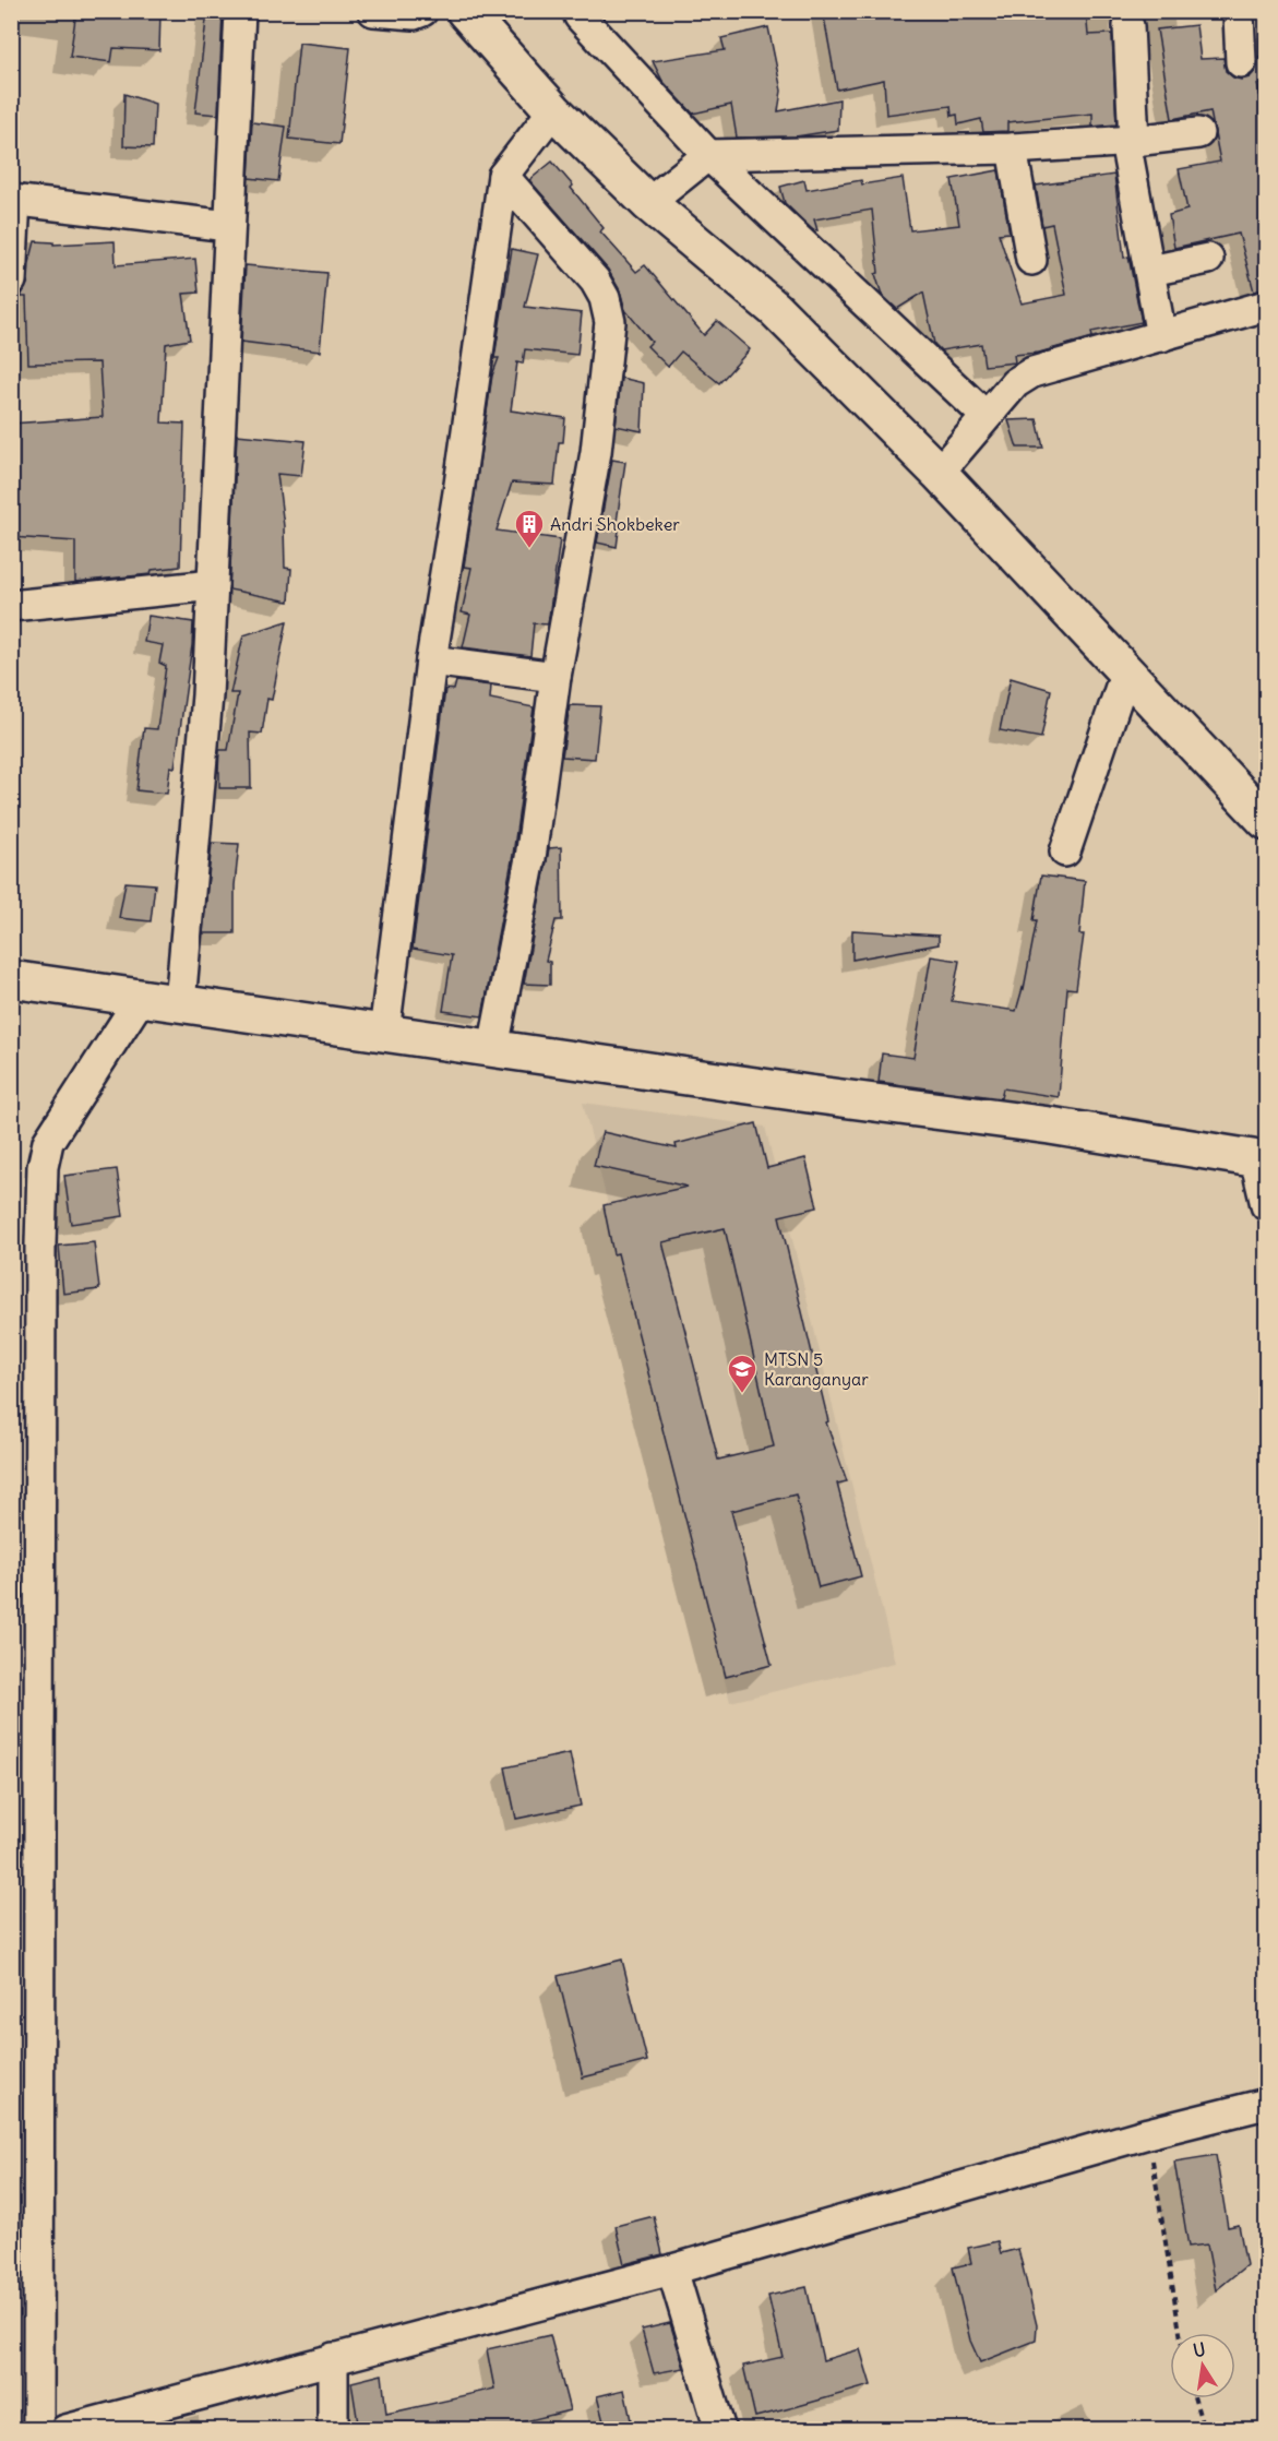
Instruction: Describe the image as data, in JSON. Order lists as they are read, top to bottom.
{
  "places": {
    "building": ["Andri Shokbeker"],
    "school or university": ["MTSN 5 Karanganyar"]
  },
  "north": "top"
}
